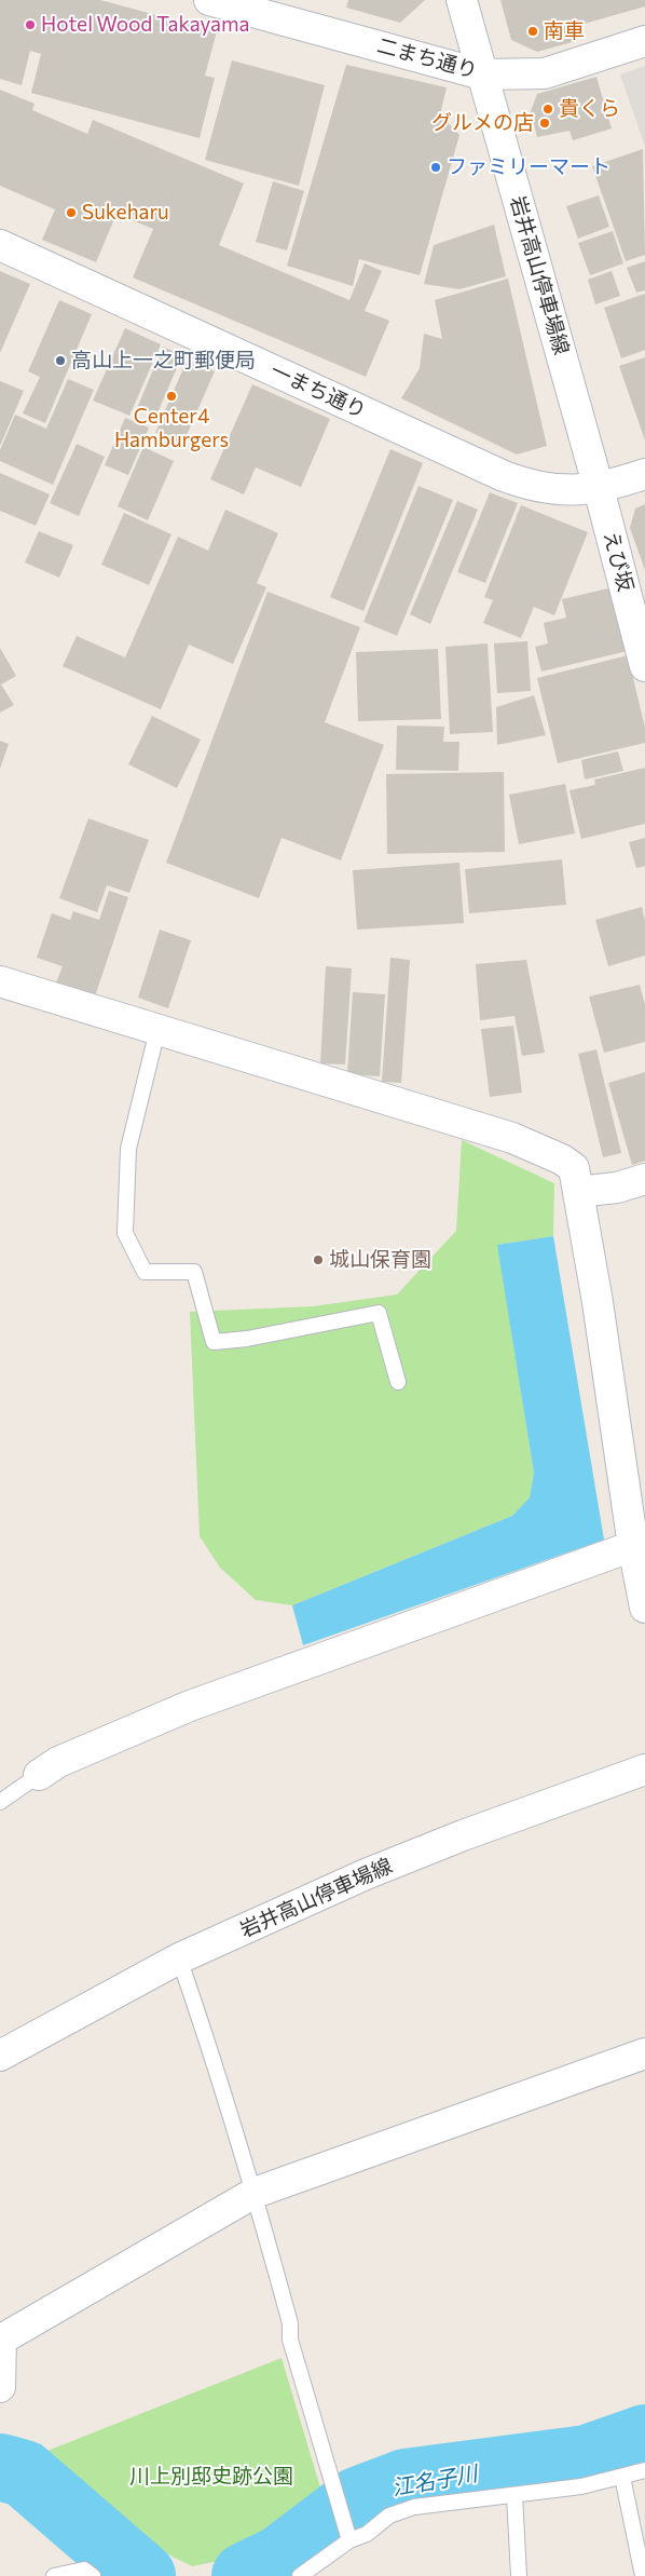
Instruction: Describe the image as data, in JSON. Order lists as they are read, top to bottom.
{
  "streets": {
    "street": [
      "二まち通り",
      "岩井高山停車場線",
      "一まち通り",
      "えび坂"
    ]
  },
  "crossings": [
    ["二まち通り", "岩井高山停車場線"],
    ["岩井高山停車場線", "一まち通り"],
    ["岩井高山停車場線", "えび坂"],
    ["一まち通り", "えび坂"]
  ],
  "water": ["江名子川"],
  "parks": ["川上別邸史跡公園"],
  "places": [
    "Hotel Wood Takayama",
    "南車",
    "貴くら",
    "グルメの店",
    "ファミリーマート",
    "Sukeharu",
    "高山上一之町郵便局",
    "Center4 Hamburgers",
    "城山保育園"
  ]
}
